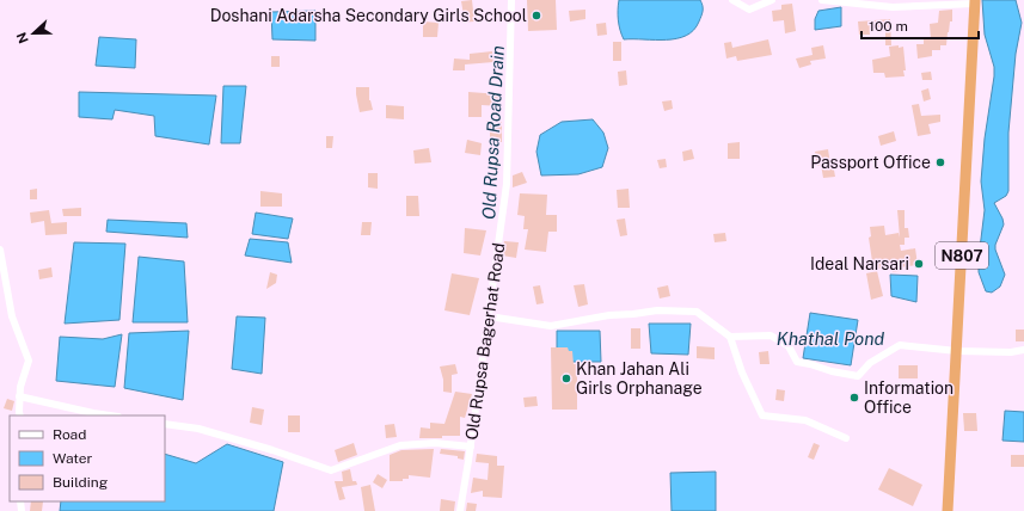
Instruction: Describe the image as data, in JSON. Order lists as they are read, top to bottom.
{
  "streets": {
    "highway": ["N807"],
    "street": ["Old Rupsa Bagerhat Road"]
  },
  "water": ["Old Rupsa Road Drain", "Khathal Pond"],
  "places": [
    "Doshani Adarsha Secondary Girls School",
    "Passport Office",
    "Ideal Narsari",
    "Khan Jahan Ali Girls Orphanage",
    "Information Office"
  ],
  "legend": ["Road", "Water", "Building"],
  "scale_bar": "100 m",
  "north": "left"
}
